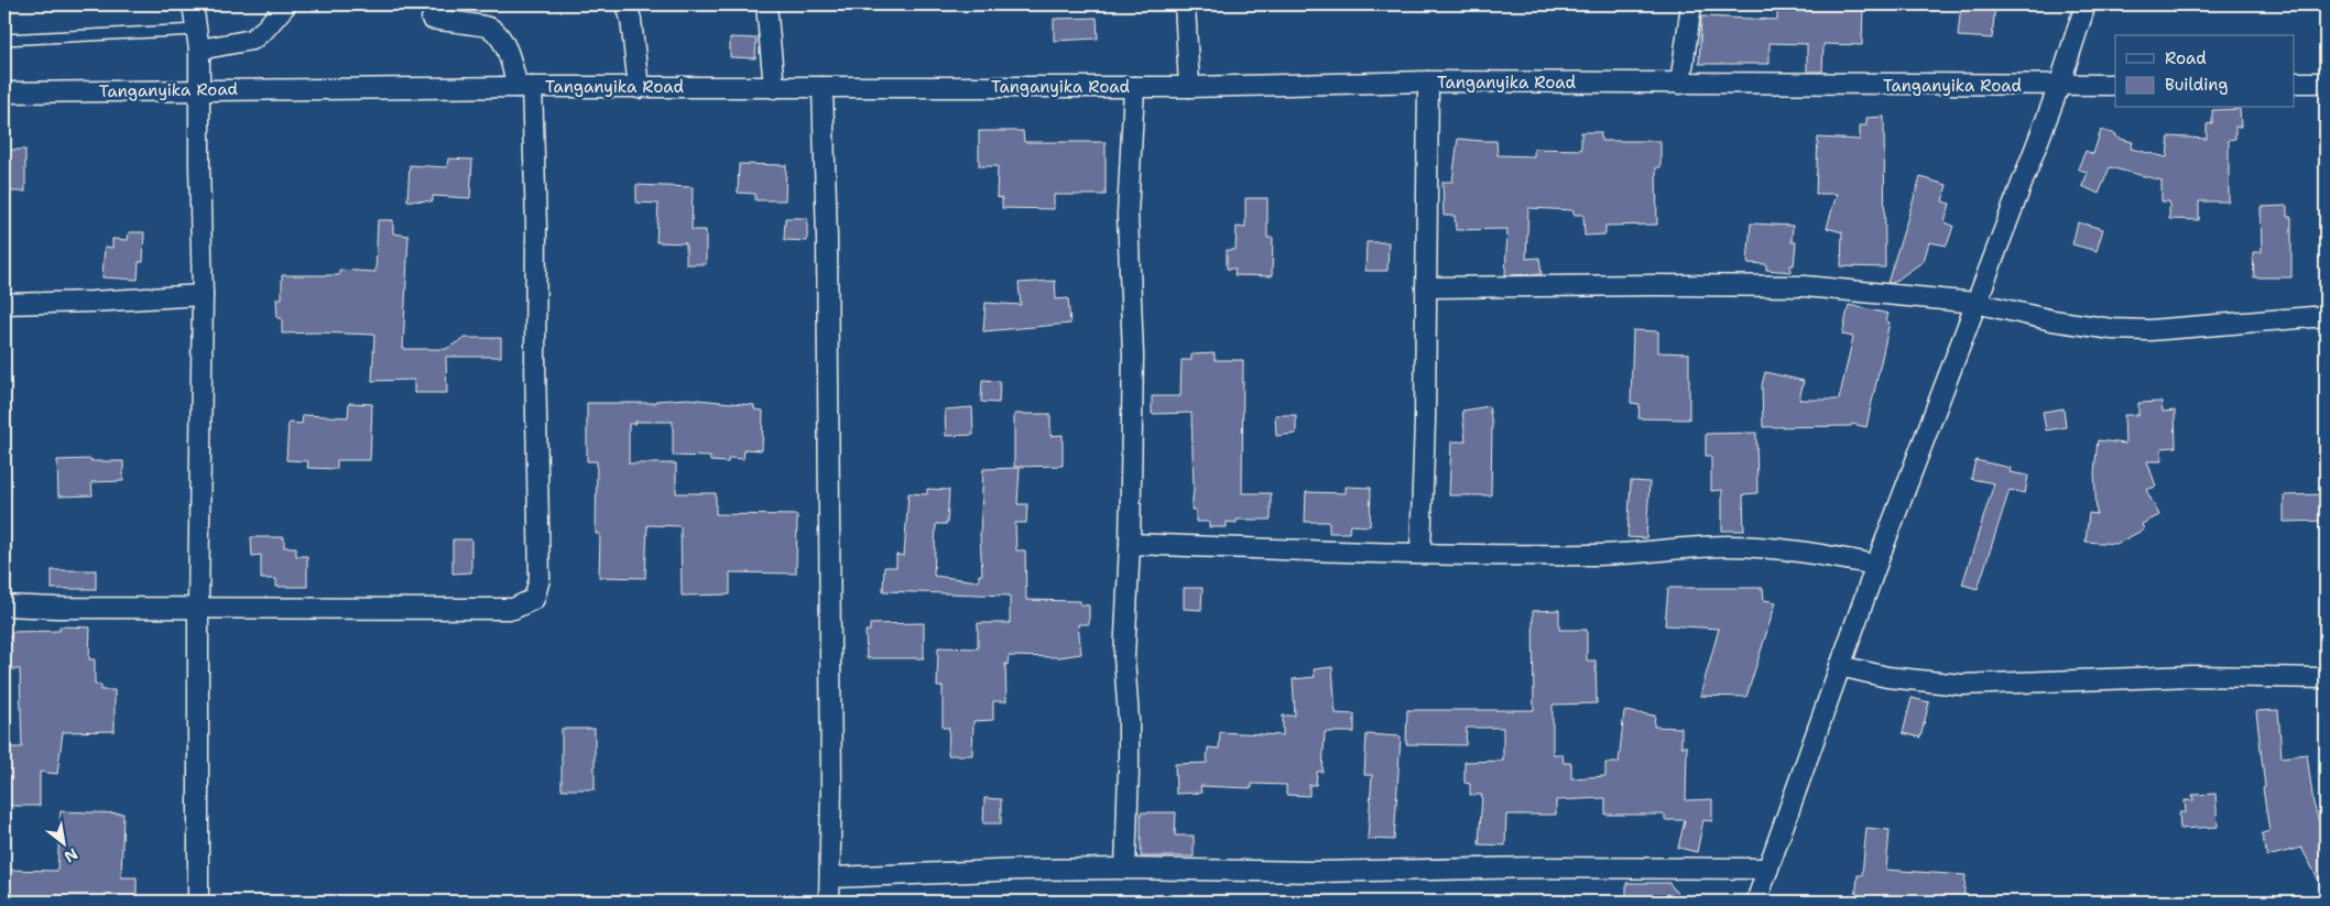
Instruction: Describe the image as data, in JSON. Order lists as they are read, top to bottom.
{
  "streets": {
    "street": ["Tanganyika Road"]
  },
  "legend": ["Road", "Building"],
  "north": "bottom right"
}
